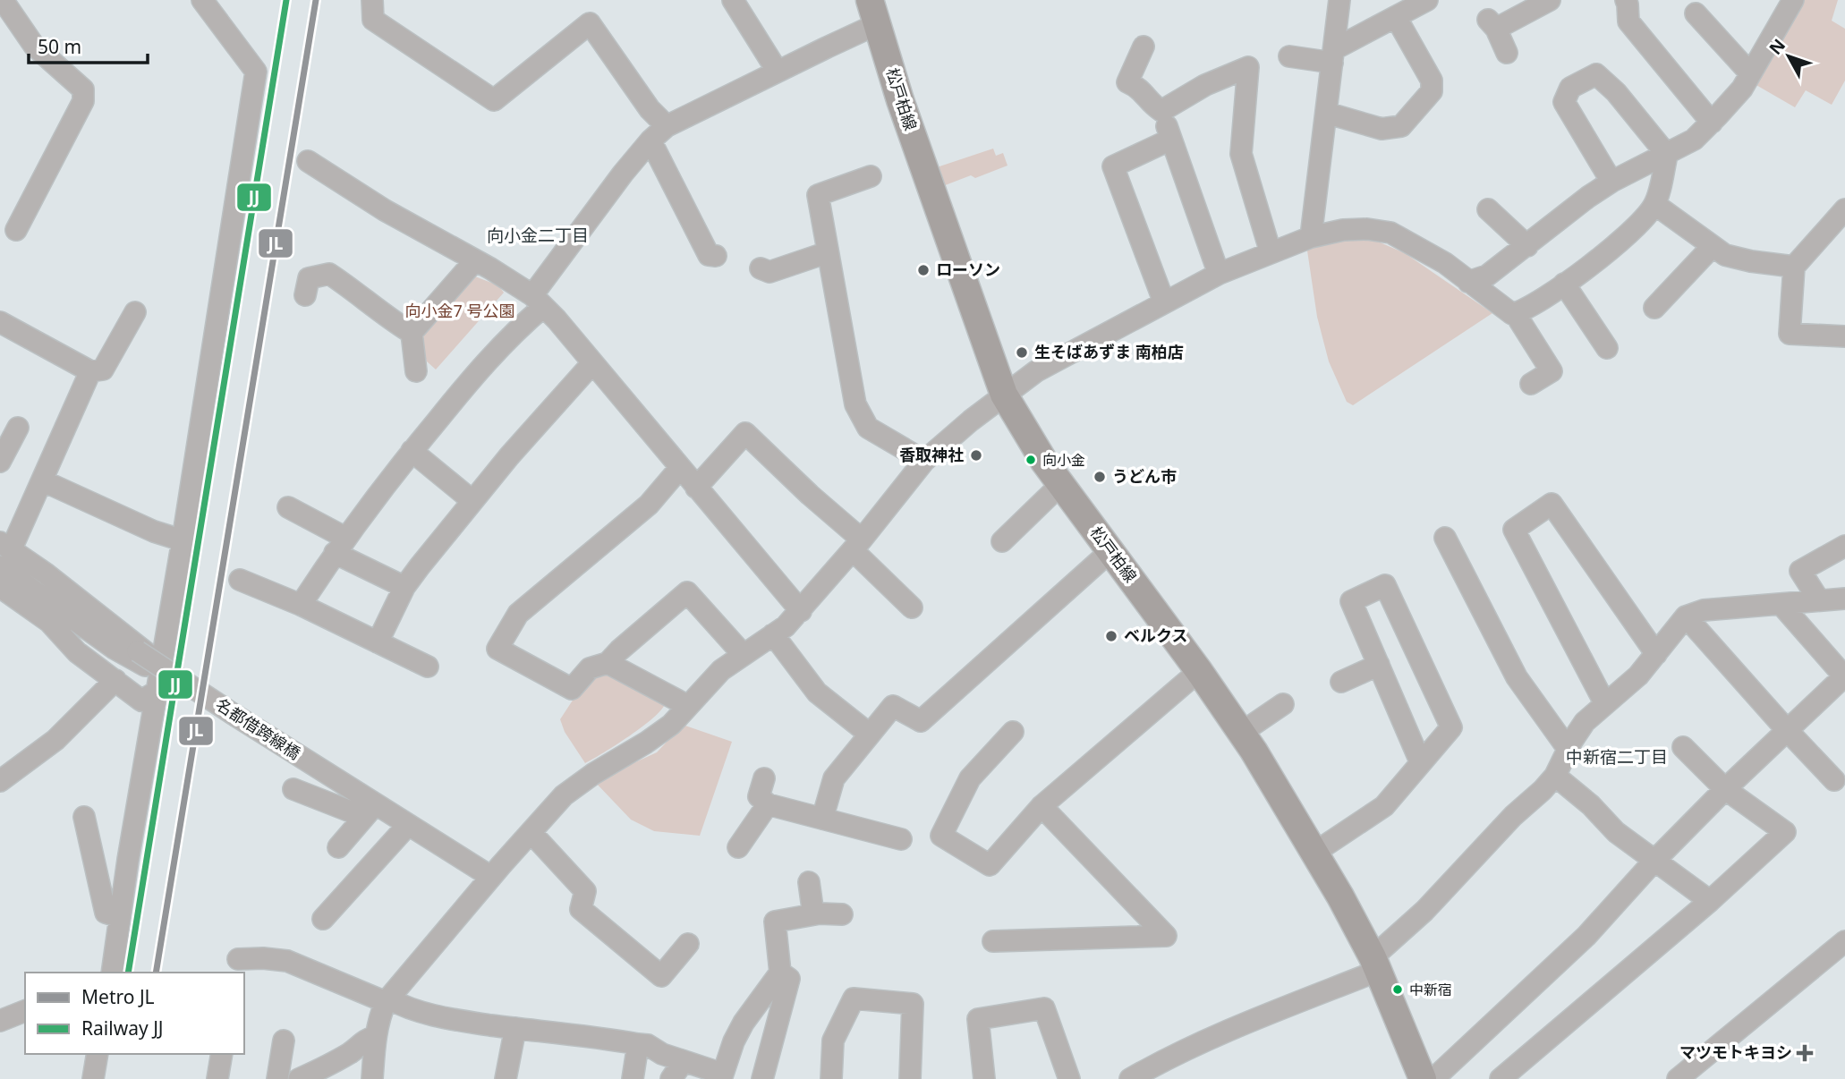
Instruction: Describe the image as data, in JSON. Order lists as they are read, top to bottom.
{
  "streets": {
    "main road": ["松戸柏線"],
    "street": ["名都借跨線橋"]
  },
  "districts": ["向小金二丁目", "中新宿二丁目"],
  "parks": ["向小金7 号公園"],
  "places": {
    "other": [
      "ローソン",
      "生そばあずま 南柏店",
      "香取神社",
      "向小金",
      "うどん市",
      "ベルクス",
      "中新宿"
    ],
    "health": ["マツモトキヨシ"]
  },
  "lines": ["metro line JL", "rail line JJ"],
  "legend": ["Metro JL", "Railway JJ"],
  "scale_bar": "50 m",
  "north": "top left"
}
